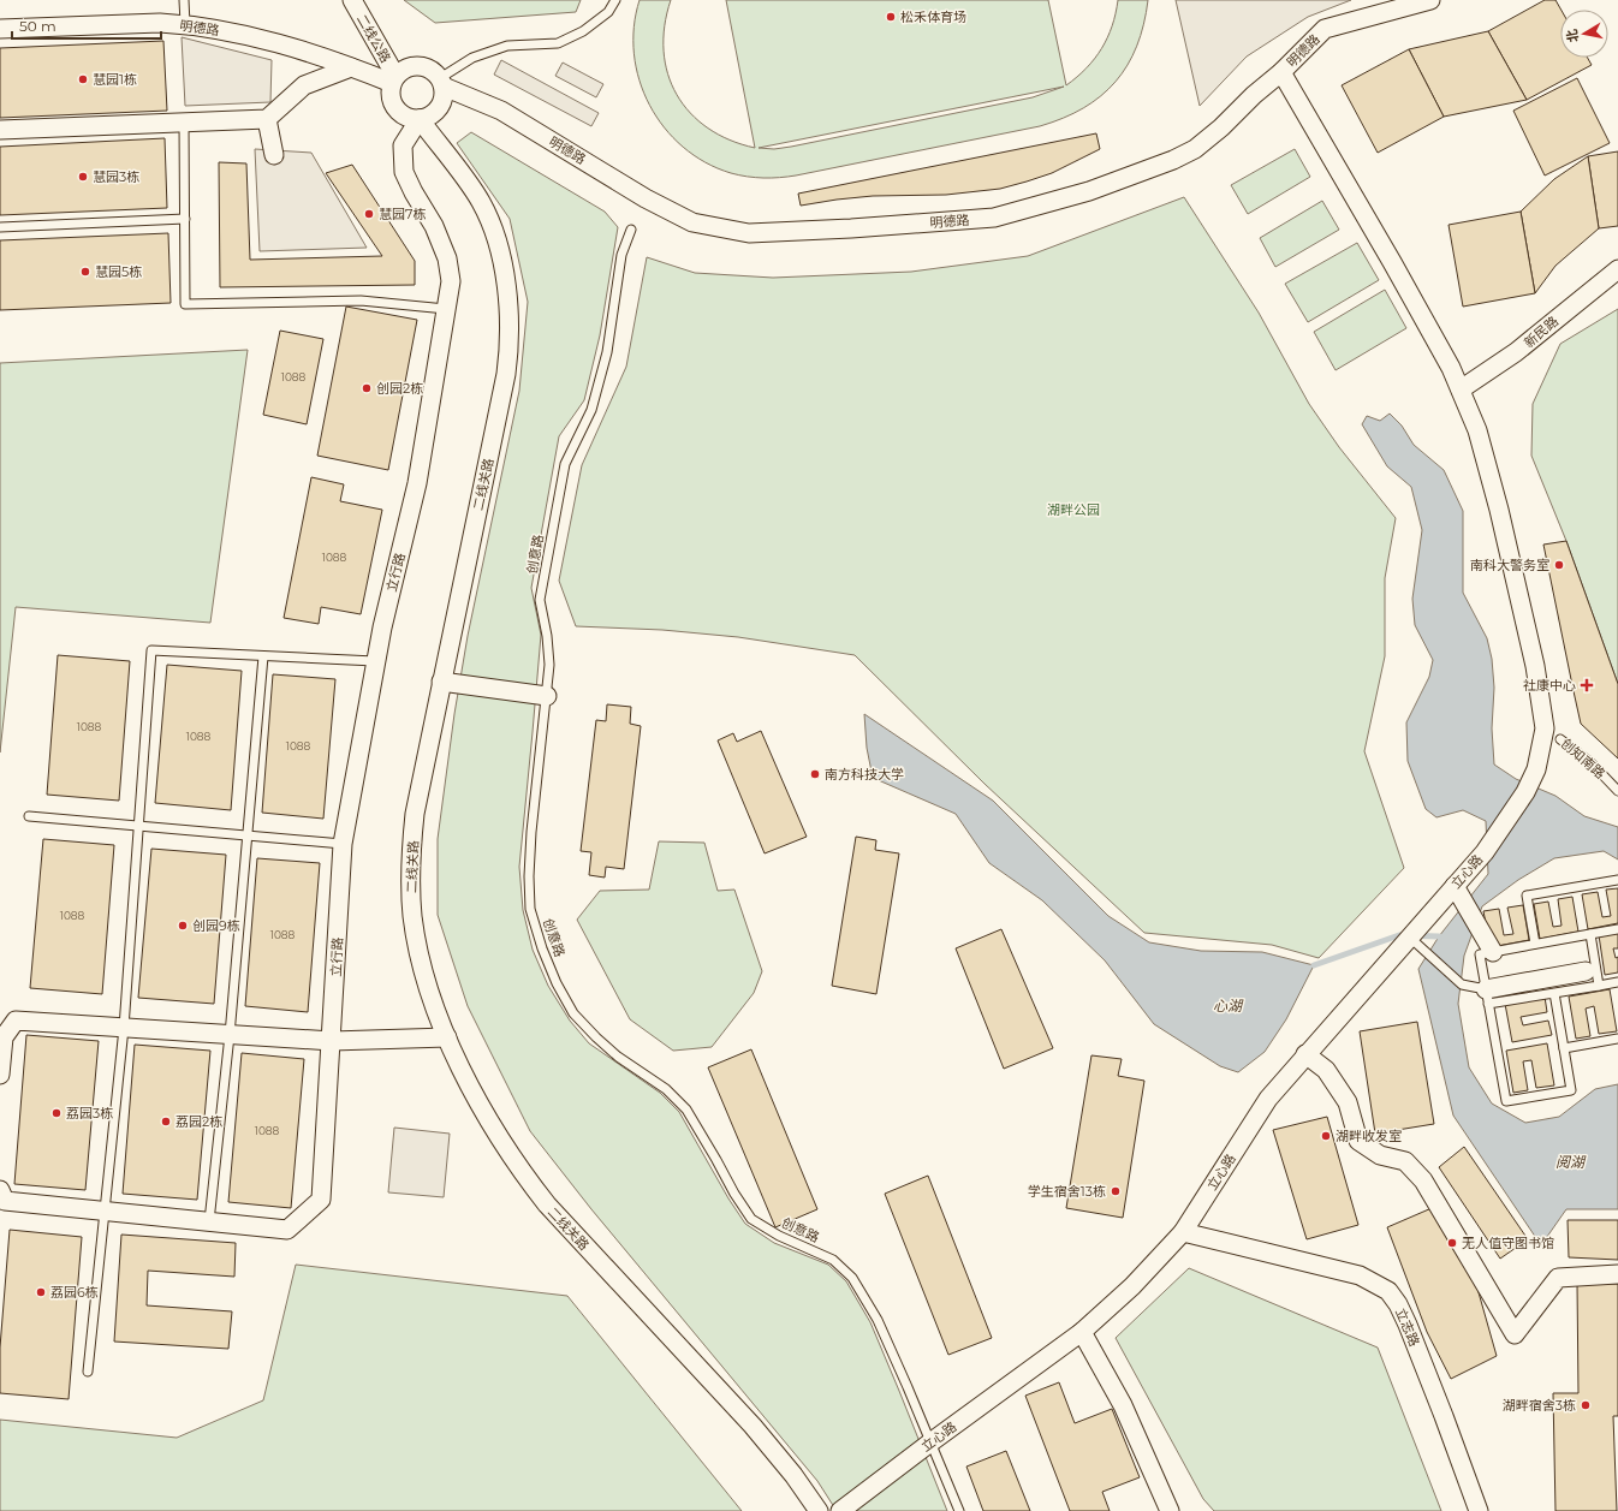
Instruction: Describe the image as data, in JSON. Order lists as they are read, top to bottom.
{
  "streets": {
    "street": [
      "明德路",
      "二线公路",
      "新民路",
      "二线关路",
      "立行路",
      "创知南路",
      "立心路",
      "立志路"
    ],
    "lane": ["创意路"]
  },
  "crossings": [
    ["明德路", "二线公路"],
    ["明德路", "二线关路"],
    ["明德路", "立行路"],
    ["明德路", "立心路"],
    ["二线公路", "二线关路"],
    ["二线公路", "立行路"],
    ["新民路", "立心路"],
    ["二线关路", "立行路"],
    ["创意路", "立心路"],
    ["创知南路", "立心路"],
    ["立心路", "立志路"]
  ],
  "water": ["心湖", "阅湖"],
  "parks": ["湖畔公园"],
  "places": {
    "other": [
      "松禾体育场",
      "慧园1栋",
      "慧园3栋",
      "慧园7栋",
      "慧园5栋",
      "创园2栋",
      "南科大警务室",
      "南方科技大学",
      "创园9栋",
      "荔园3栋",
      "荔园2栋",
      "湖畔收发室",
      "学生宿舍13栋",
      "无人值守图书馆",
      "荔园6栋",
      "湖畔宿舍3栋"
    ],
    "health": ["社康中心"]
  },
  "house_numbers": [
    "1088",
    "1088",
    "1088",
    "1088",
    "1088",
    "1088",
    "1088",
    "1088"
  ],
  "scale_bar": "50 m",
  "north": "left"
}
